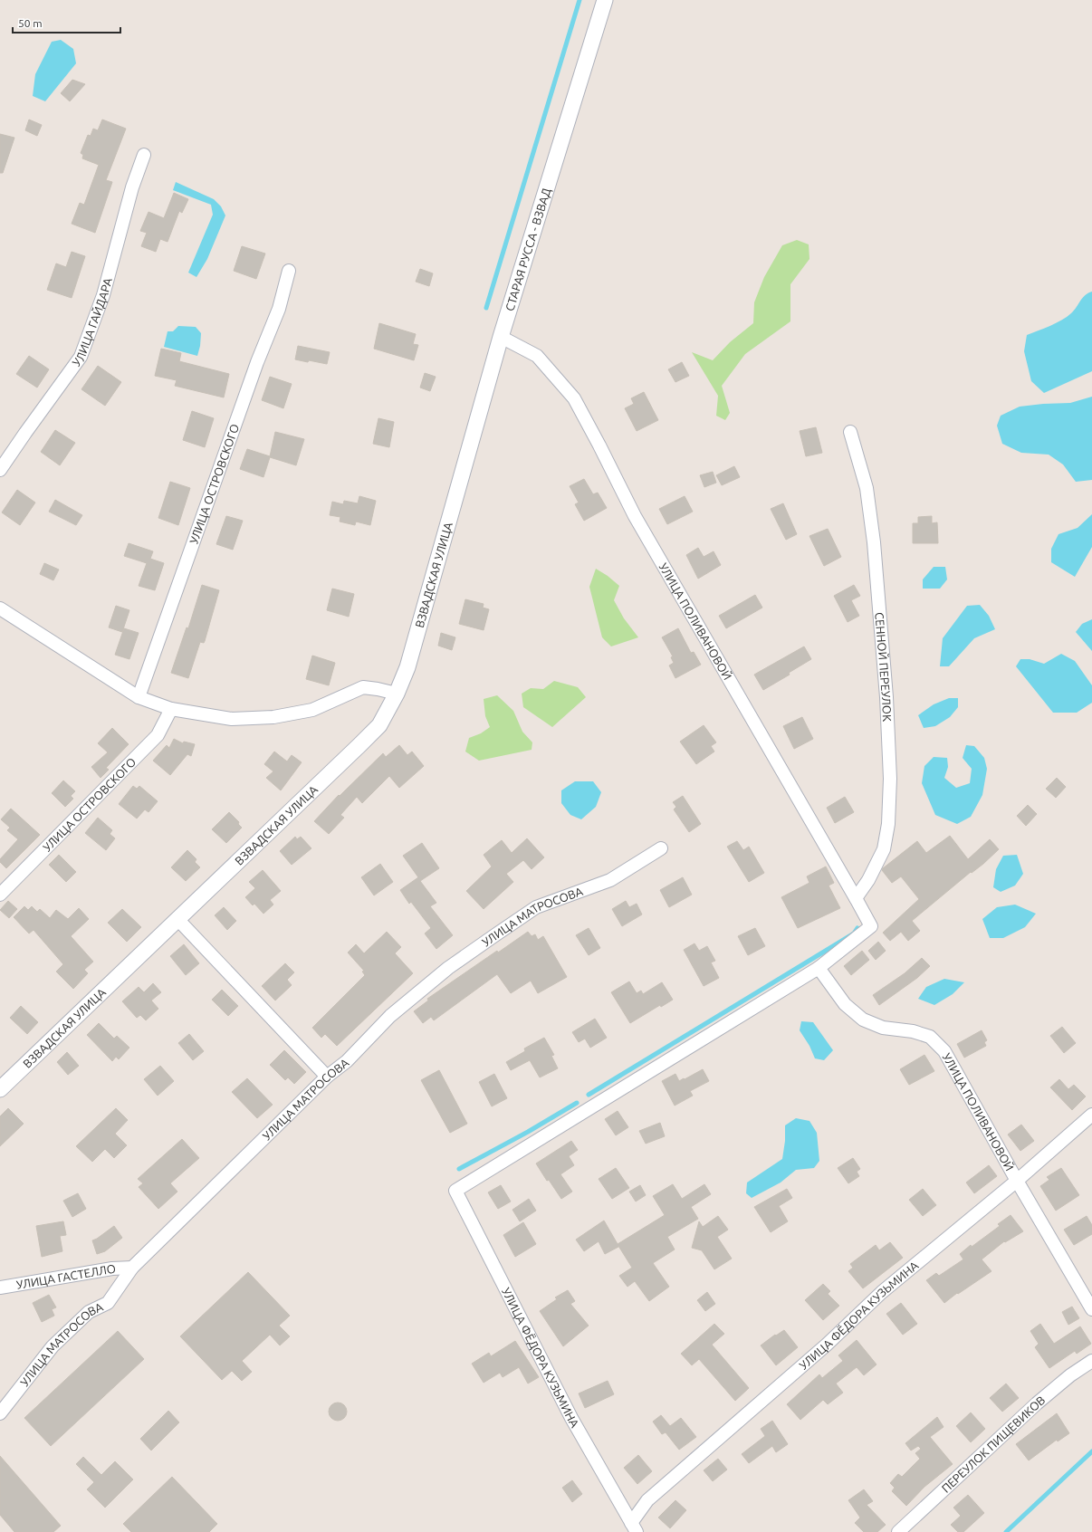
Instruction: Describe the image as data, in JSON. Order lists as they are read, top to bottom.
{
  "streets": {
    "street": [
      "СТАРАЯ РУССА - ВЗВАД",
      "УЛИЦА ГАЙДАРА",
      "УЛИЦА ОСТРОВСКОГО",
      "ВЗВАДСКАЯ УЛИЦА",
      "УЛИЦА ПОЛИВАНОВОЙ",
      "СЕННОЙ ПЕРЕУЛОК",
      "УЛИЦА МАТРОСОВА",
      "УЛИЦА ГАСТЕЛЛО",
      "УЛИЦА ФЁДОРА КУЗЬМИНА",
      "ПЕРЕУЛОК ПИЩЕВИКОВ"
    ]
  },
  "crossings": [
    ["СТАРАЯ РУССА - ВЗВАД", "ВЗВАДСКАЯ УЛИЦА"],
    ["СТАРАЯ РУССА - ВЗВАД", "УЛИЦА ПОЛИВАНОВОЙ"],
    ["УЛИЦА ПОЛИВАНОВОЙ", "СЕННОЙ ПЕРЕУЛОК"],
    ["УЛИЦА ПОЛИВАНОВОЙ", "УЛИЦА ФЁДОРА КУЗЬМИНА"],
    ["УЛИЦА МАТРОСОВА", "УЛИЦА ГАСТЕЛЛО"]
  ],
  "scale_bar": "50 m"
}
